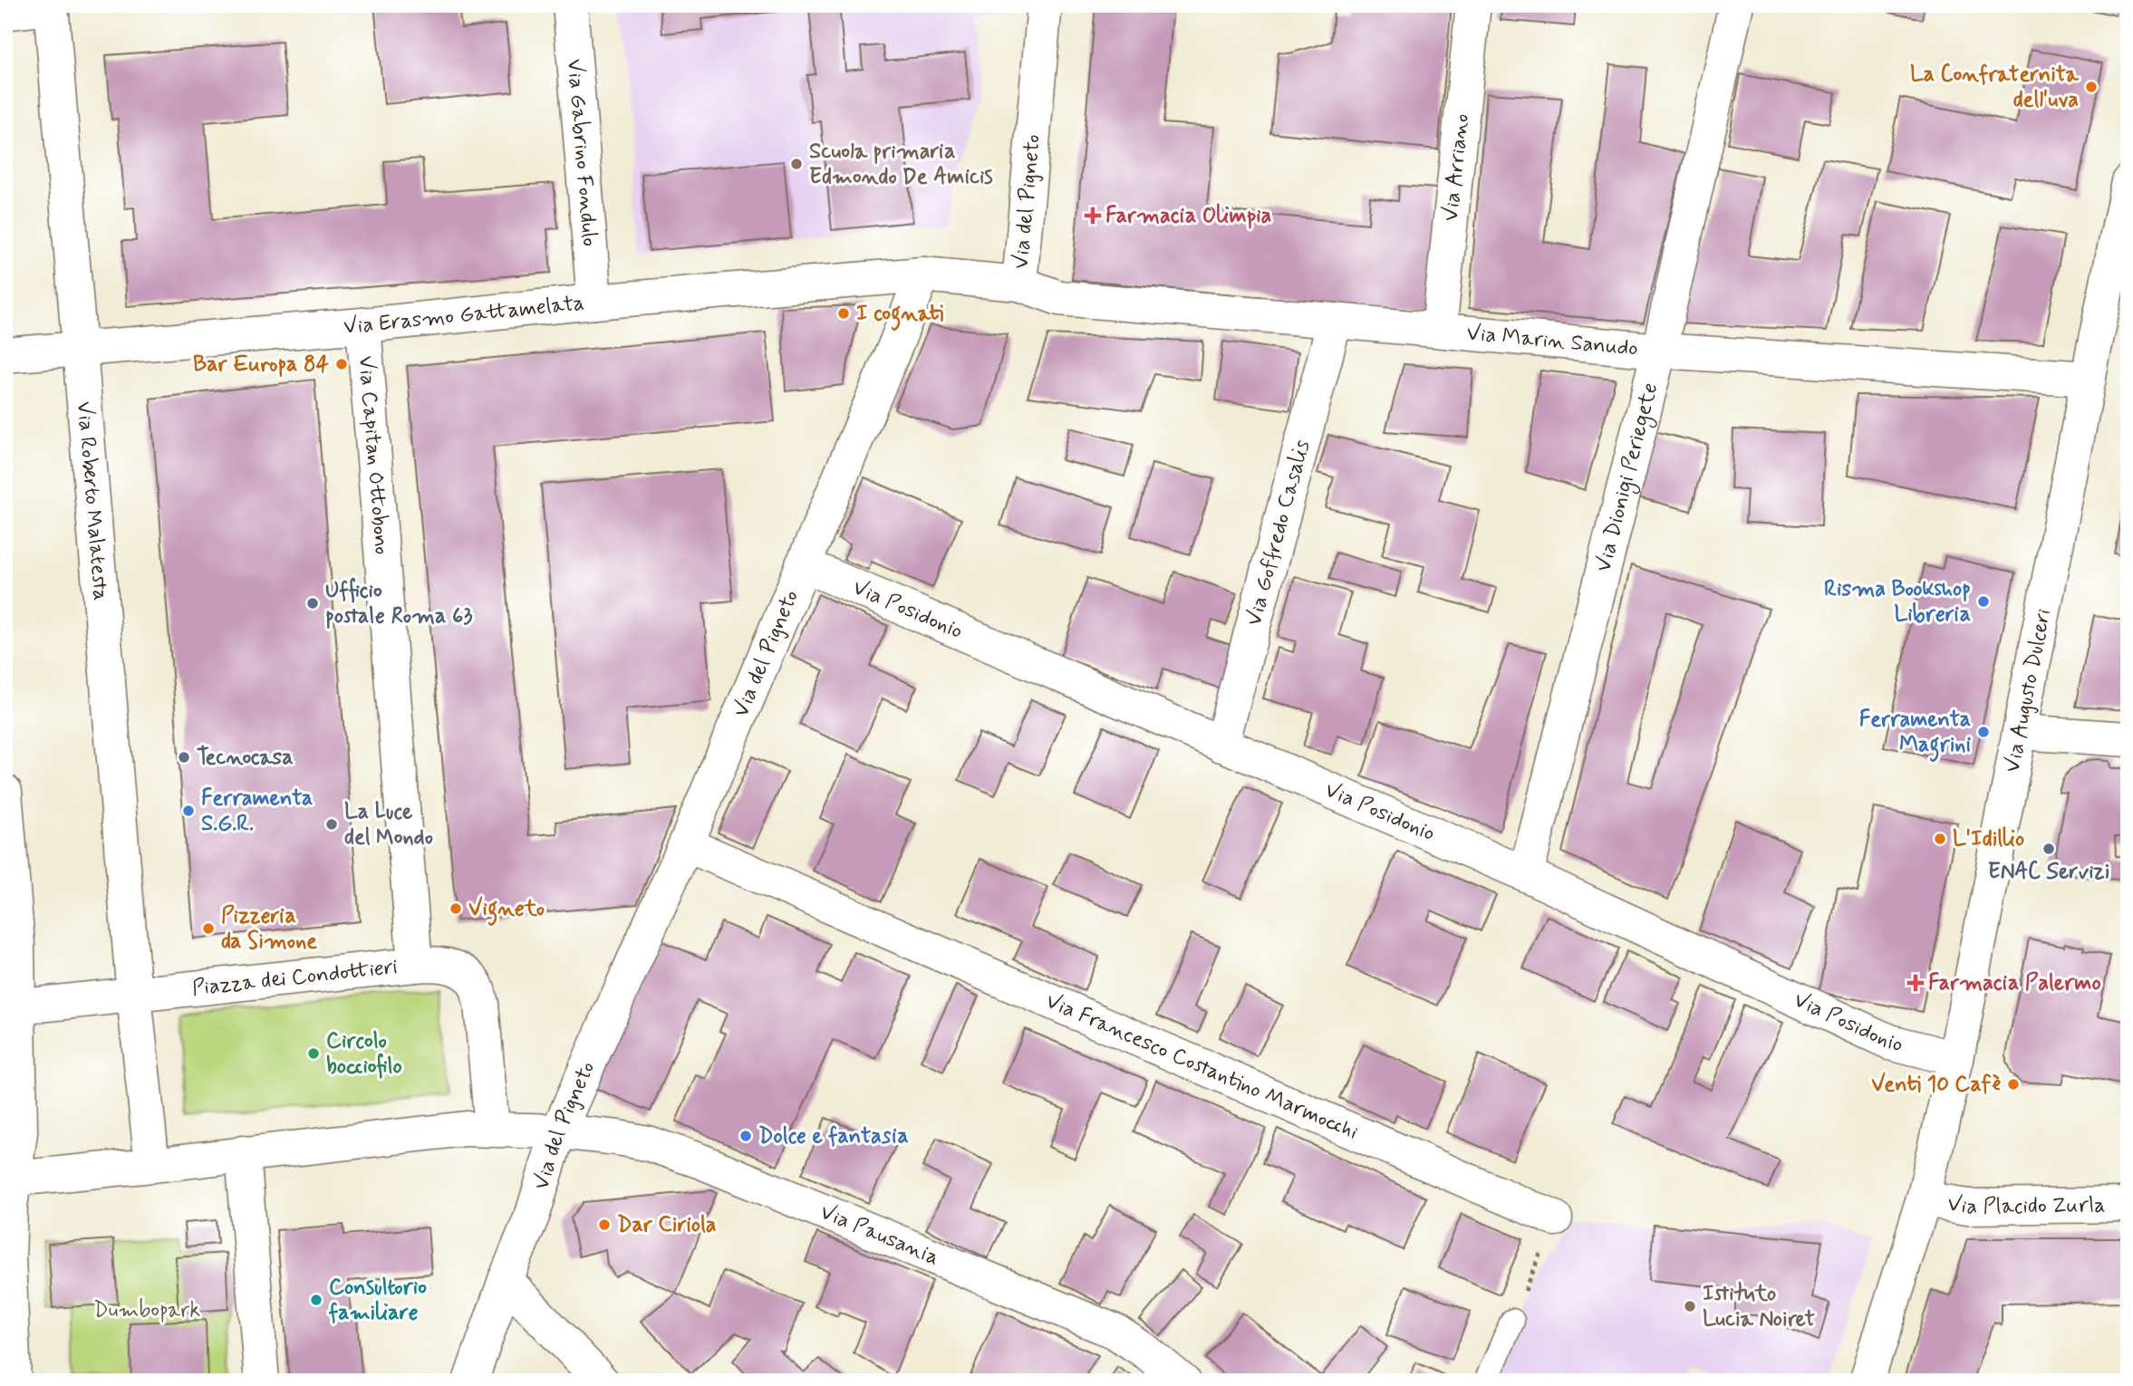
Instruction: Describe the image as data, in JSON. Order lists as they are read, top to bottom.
{
  "streets": {
    "street": [
      "Via Gabrino Fondulo",
      "Via Arriano",
      "Via del Pigneto",
      "Via Erasmo Gattamelata",
      "Via Marin Sanudo",
      "Via Capitan Ottobono",
      "Via Dionigi Periegete",
      "Via Roberto Malatesta",
      "Via Goffredo Casalis",
      "Via Posidonio",
      "Via Augusto Dulceri",
      "Piazza dei Condottieri",
      "Via Francesco Costantino Marmocchi",
      "Via Placido Zurla",
      "Via Pausania"
    ]
  },
  "crossings": [
    ["Via Gabrino Fondulo", "Via Erasmo Gattamelata"],
    ["Via Arriano", "Via Marin Sanudo"],
    ["Via del Pigneto", "Via Erasmo Gattamelata"],
    ["Via del Pigneto", "Via Marin Sanudo"],
    ["Via del Pigneto", "Via Posidonio"],
    ["Via del Pigneto", "Via Francesco Costantino Marmocchi"],
    ["Via del Pigneto", "Via Pausania"],
    ["Via Erasmo Gattamelata", "Via Capitan Ottobono"],
    ["Via Erasmo Gattamelata", "Via Roberto Malatesta"],
    ["Via Marin Sanudo", "Via Dionigi Periegete"],
    ["Via Marin Sanudo", "Via Goffredo Casalis"],
    ["Via Marin Sanudo", "Via Augusto Dulceri"],
    ["Via Capitan Ottobono", "Piazza dei Condottieri"],
    ["Via Dionigi Periegete", "Via Posidonio"],
    ["Via Roberto Malatesta", "Piazza dei Condottieri"],
    ["Via Goffredo Casalis", "Via Posidonio"],
    ["Via Posidonio", "Via Augusto Dulceri"],
    ["Via Augusto Dulceri", "Via Placido Zurla"]
  ],
  "parks": ["Dumbopark"],
  "places": {
    "other": [
      "La Confraternita dell'uva",
      "Scuola primaria Edmondo De Amicis",
      "I cognati",
      "Bar Europa 84",
      "Risma Bookshop Libreria",
      "Ufficio postale Roma 63",
      "Ferramenta Magrini",
      "Tecnocasa",
      "Ferramenta S.G.R.",
      "La Luce del Mondo",
      "L'Idillio",
      "ENAC Servizi",
      "Vigneto",
      "Pizzeria da Simone",
      "Circolo bocciofilo",
      "Venti 10 Cafè",
      "Dolce e fantasia",
      "Dar Ciriola",
      "Consultorio familiare",
      "Istituto Lucia Noiret"
    ],
    "health": ["Farmacia Olimpia", "Farmacia Palermo"]
  }
}
